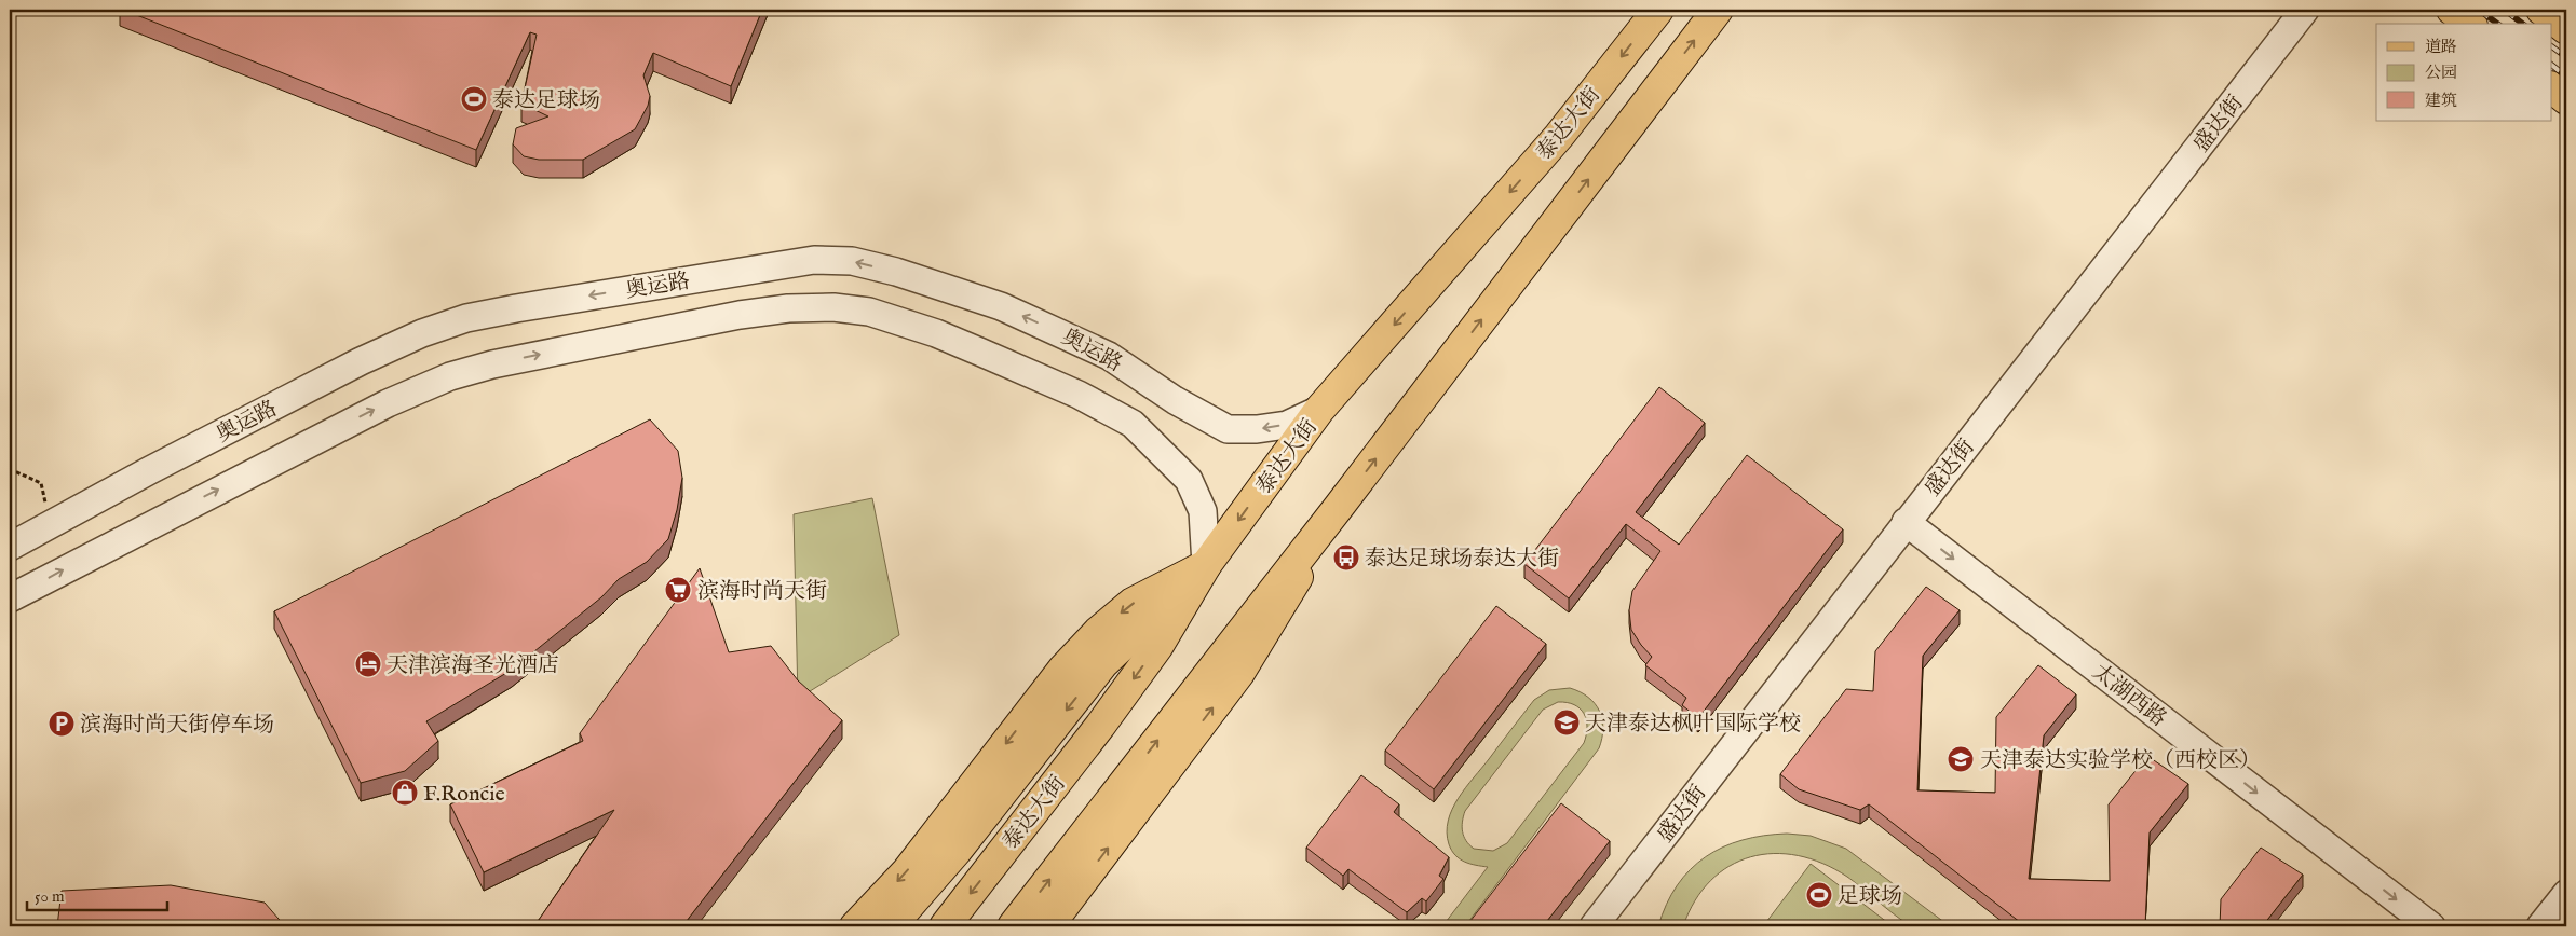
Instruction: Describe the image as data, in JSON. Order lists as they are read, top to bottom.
{
  "streets": {
    "main road": ["泰达大街"],
    "street": ["盛达街", "奥运路", "太湖西路"]
  },
  "crossings": [
    ["泰达大街", "奥运路"],
    ["盛达街", "太湖西路"]
  ],
  "one_way": ["太湖西路"],
  "places": {
    "sports": ["泰达足球场", "足球场"],
    "bus stop": ["泰达足球场泰达大街"],
    "supermarket": ["滨海时尚天街"],
    "hotel": ["天津滨海圣光酒店"],
    "school or university": ["天津泰达枫叶国际学校", "天津泰达实验学校（西校区）"],
    "parking": ["滨海时尚天街停车场"],
    "shop": ["F.Roncie"]
  },
  "legend": ["道路", "公园", "建筑"],
  "scale_bar": "50 m"
}
